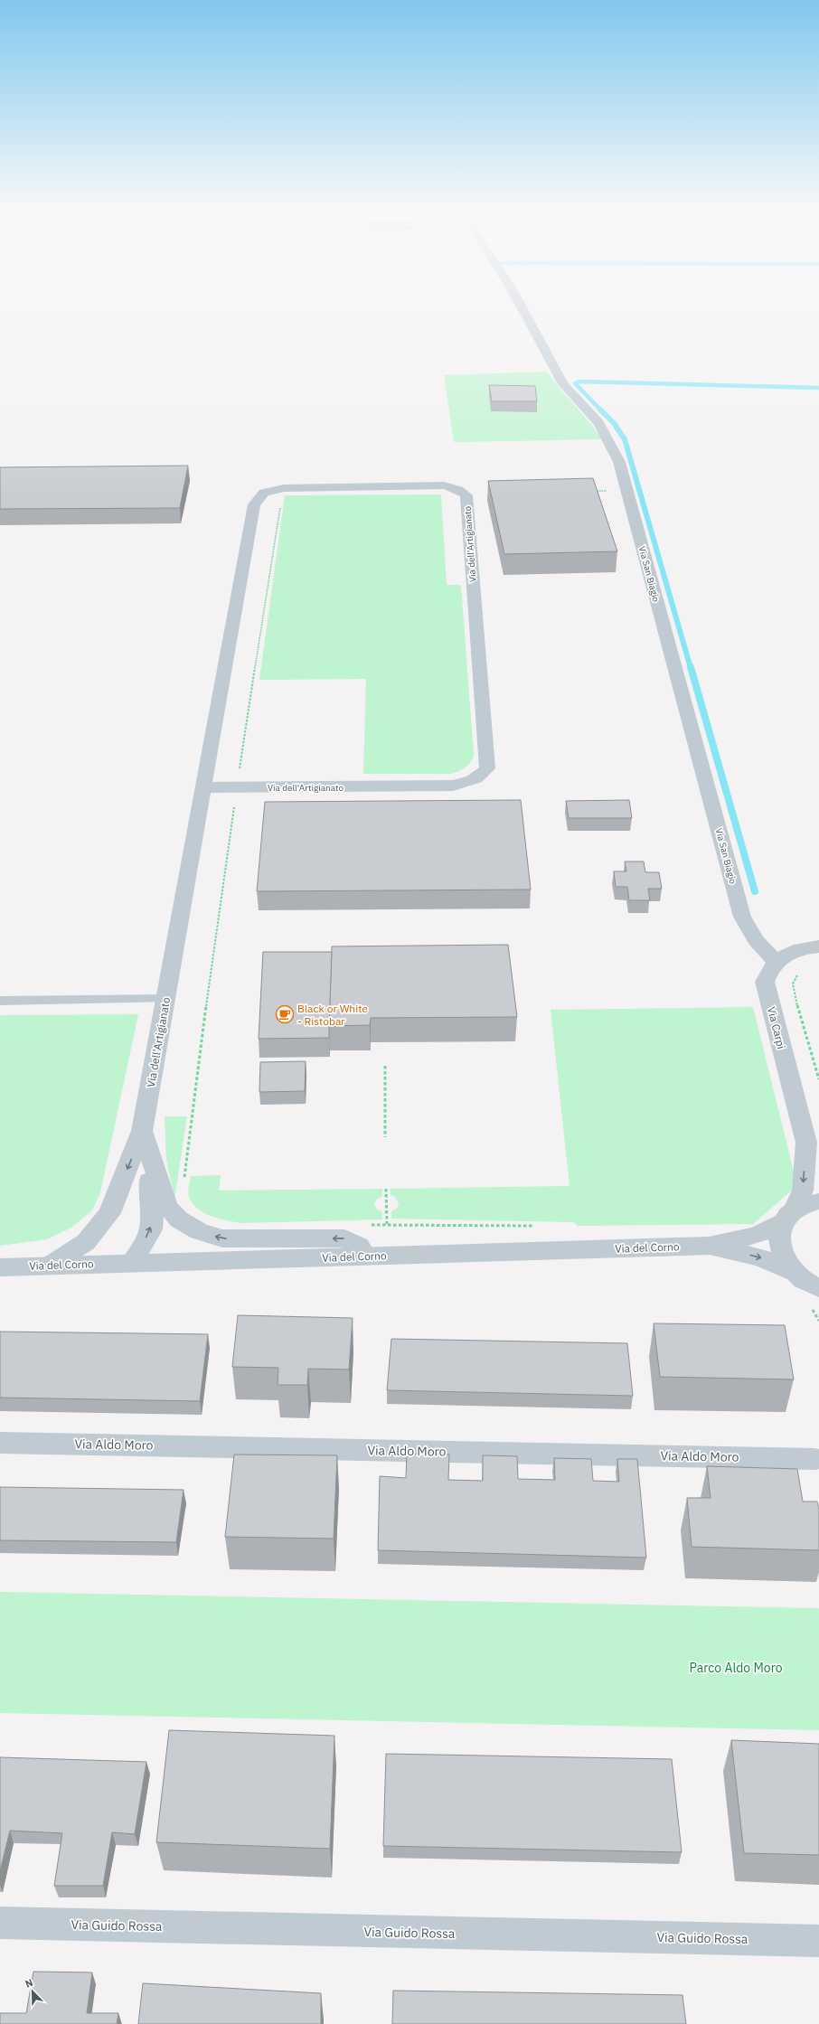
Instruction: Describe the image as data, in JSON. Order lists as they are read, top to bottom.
{
  "streets": {
    "street": [
      "Via dell'Artigianato",
      "Via San Biagio",
      "Via Carpi",
      "Via del Corno",
      "Via Aldo Moro",
      "Via Guido Rossa"
    ]
  },
  "crossings": [
    ["Via dell'Artigianato", "Via del Corno"],
    ["Via San Biagio", "Via Carpi"],
    ["Via Carpi", "Via del Corno"]
  ],
  "parks": ["Parco Aldo Moro"],
  "places": {
    "cafe": ["Black or White - Ristobar"]
  },
  "north": "top left"
}
